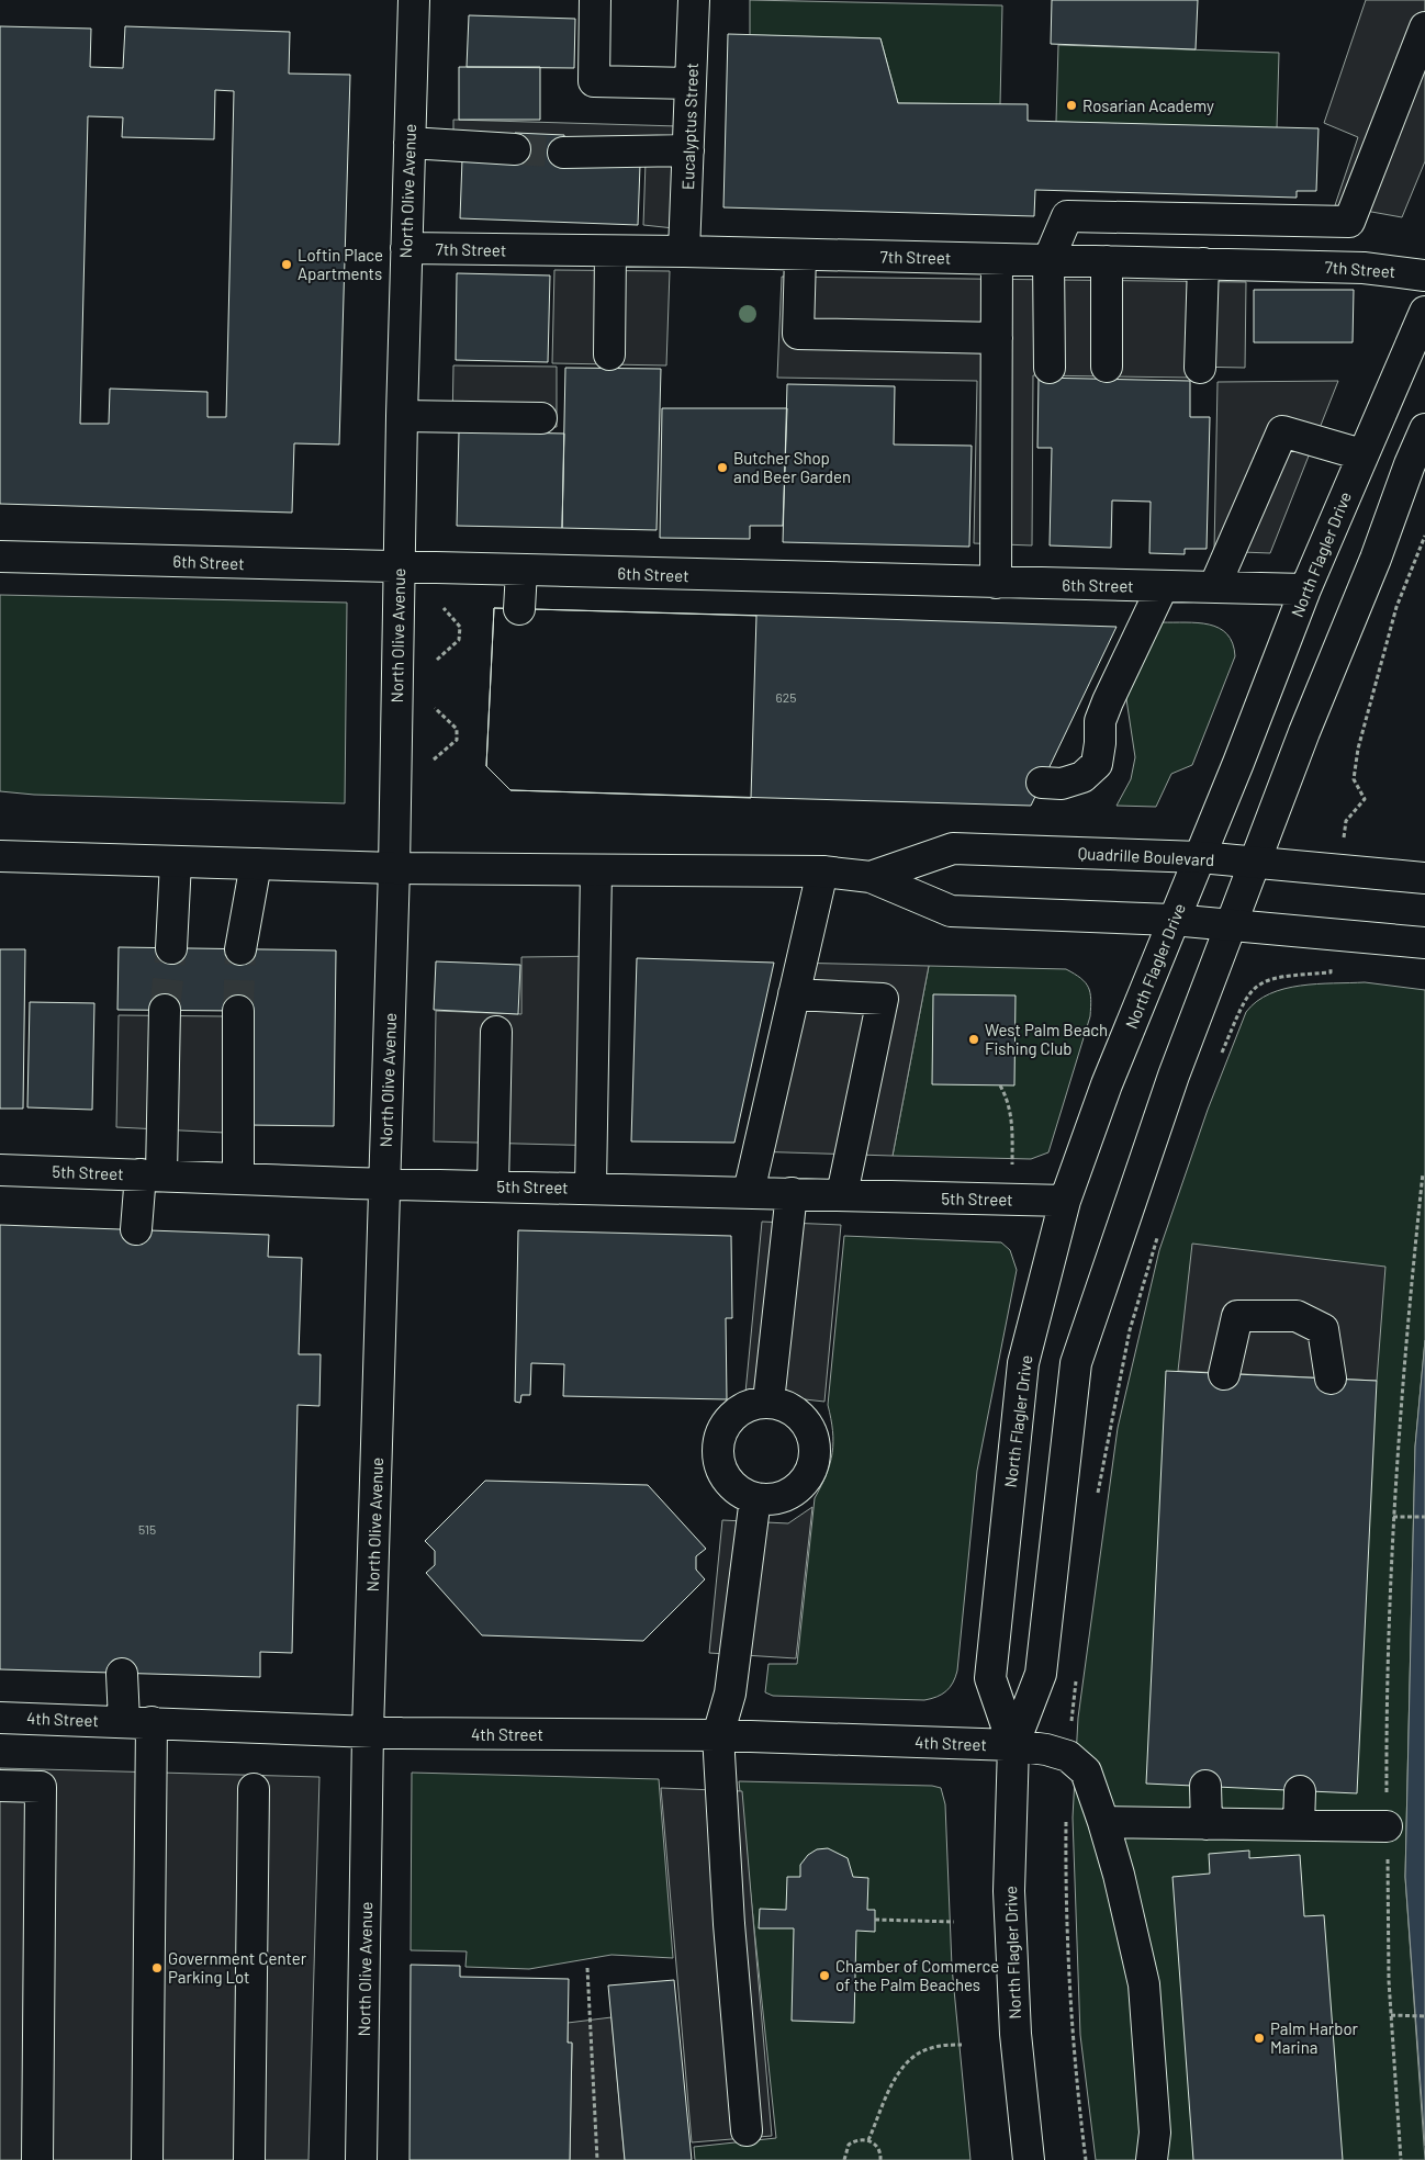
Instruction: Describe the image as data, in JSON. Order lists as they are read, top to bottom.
{
  "streets": {
    "street": [
      "Eucalyptus Street",
      "North Olive Avenue",
      "7th Street",
      "North Flagler Drive",
      "6th Street",
      "Quadrille Boulevard",
      "5th Street",
      "4th Street"
    ]
  },
  "crossings": [
    ["Eucalyptus Street", "7th Street"],
    ["North Olive Avenue", "7th Street"],
    ["North Olive Avenue", "6th Street"],
    ["North Olive Avenue", "5th Street"],
    ["North Olive Avenue", "4th Street"],
    ["North Flagler Drive", "6th Street"],
    ["North Flagler Drive", "Quadrille Boulevard"],
    ["North Flagler Drive", "5th Street"],
    ["North Flagler Drive", "4th Street"]
  ],
  "places": [
    "Rosarian Academy",
    "Loftin Place Apartments",
    "Butcher Shop and Beer Garden",
    "West Palm Beach Fishing Club",
    "Government Center Parking Lot",
    "Chamber of Commerce of the Palm Beaches",
    "Palm Harbor Marina"
  ],
  "house_numbers": ["625", "515"]
}
